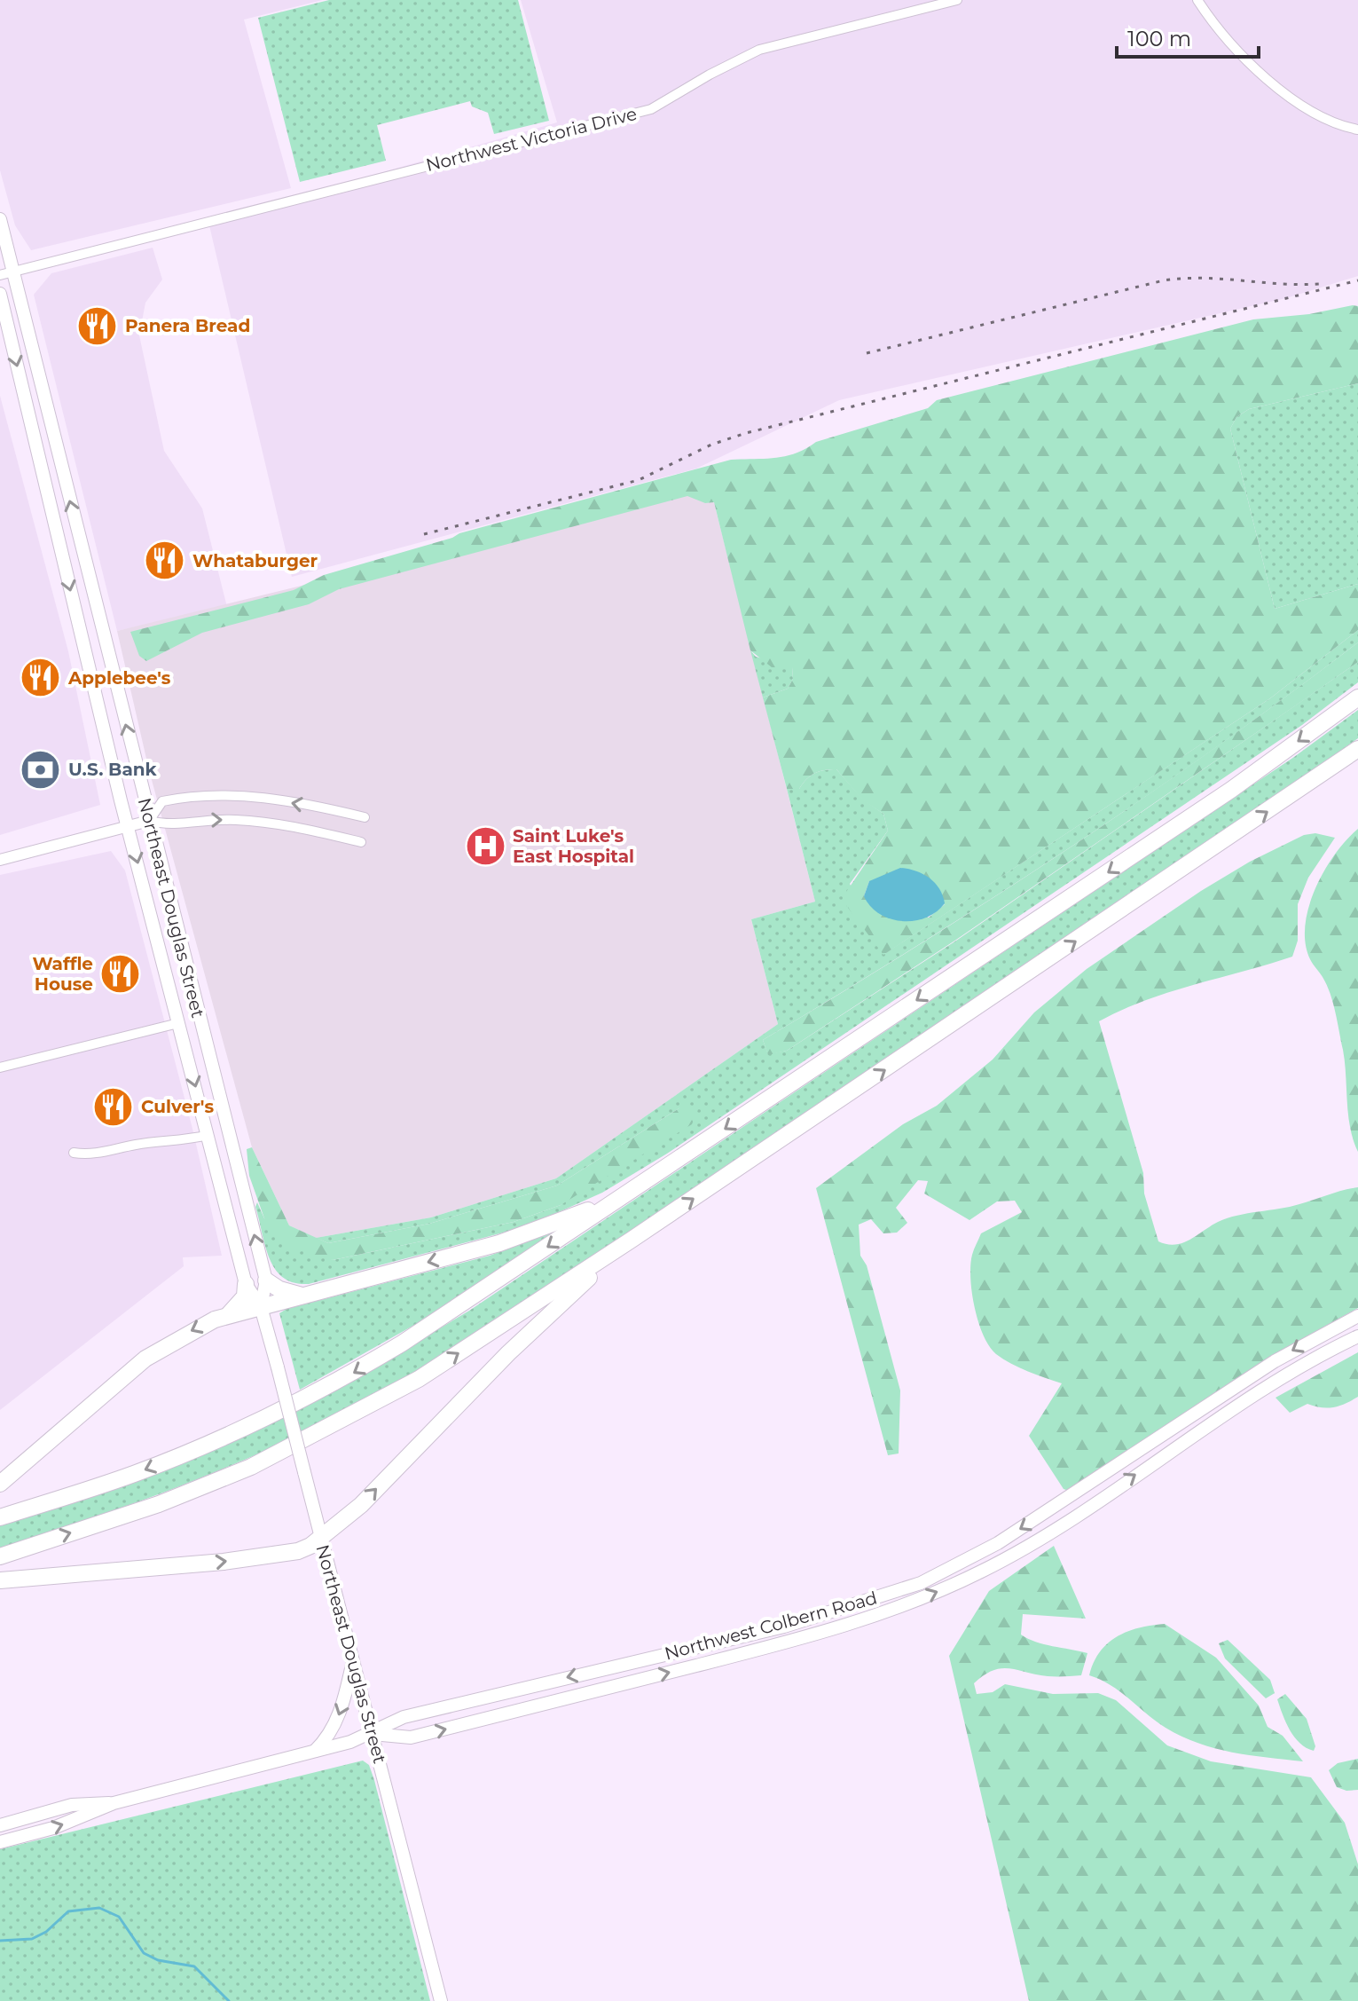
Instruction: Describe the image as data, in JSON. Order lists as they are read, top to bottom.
{
  "streets": {
    "main road": ["Northeast Douglas Street", "Northwest Colbern Road"],
    "street": ["Northwest Victoria Drive"]
  },
  "crossings": [
    ["Northwest Victoria Drive", "Northeast Douglas Street"],
    ["Northeast Douglas Street", "Northwest Colbern Road"]
  ],
  "places": {
    "restaurant": [
      "Panera Bread",
      "Whataburger",
      "Applebee's",
      "Waffle House",
      "Culver's"
    ],
    "bank": ["U.S. Bank"],
    "hospital": ["Saint Luke's East Hospital"]
  },
  "scale_bar": "100 m"
}
